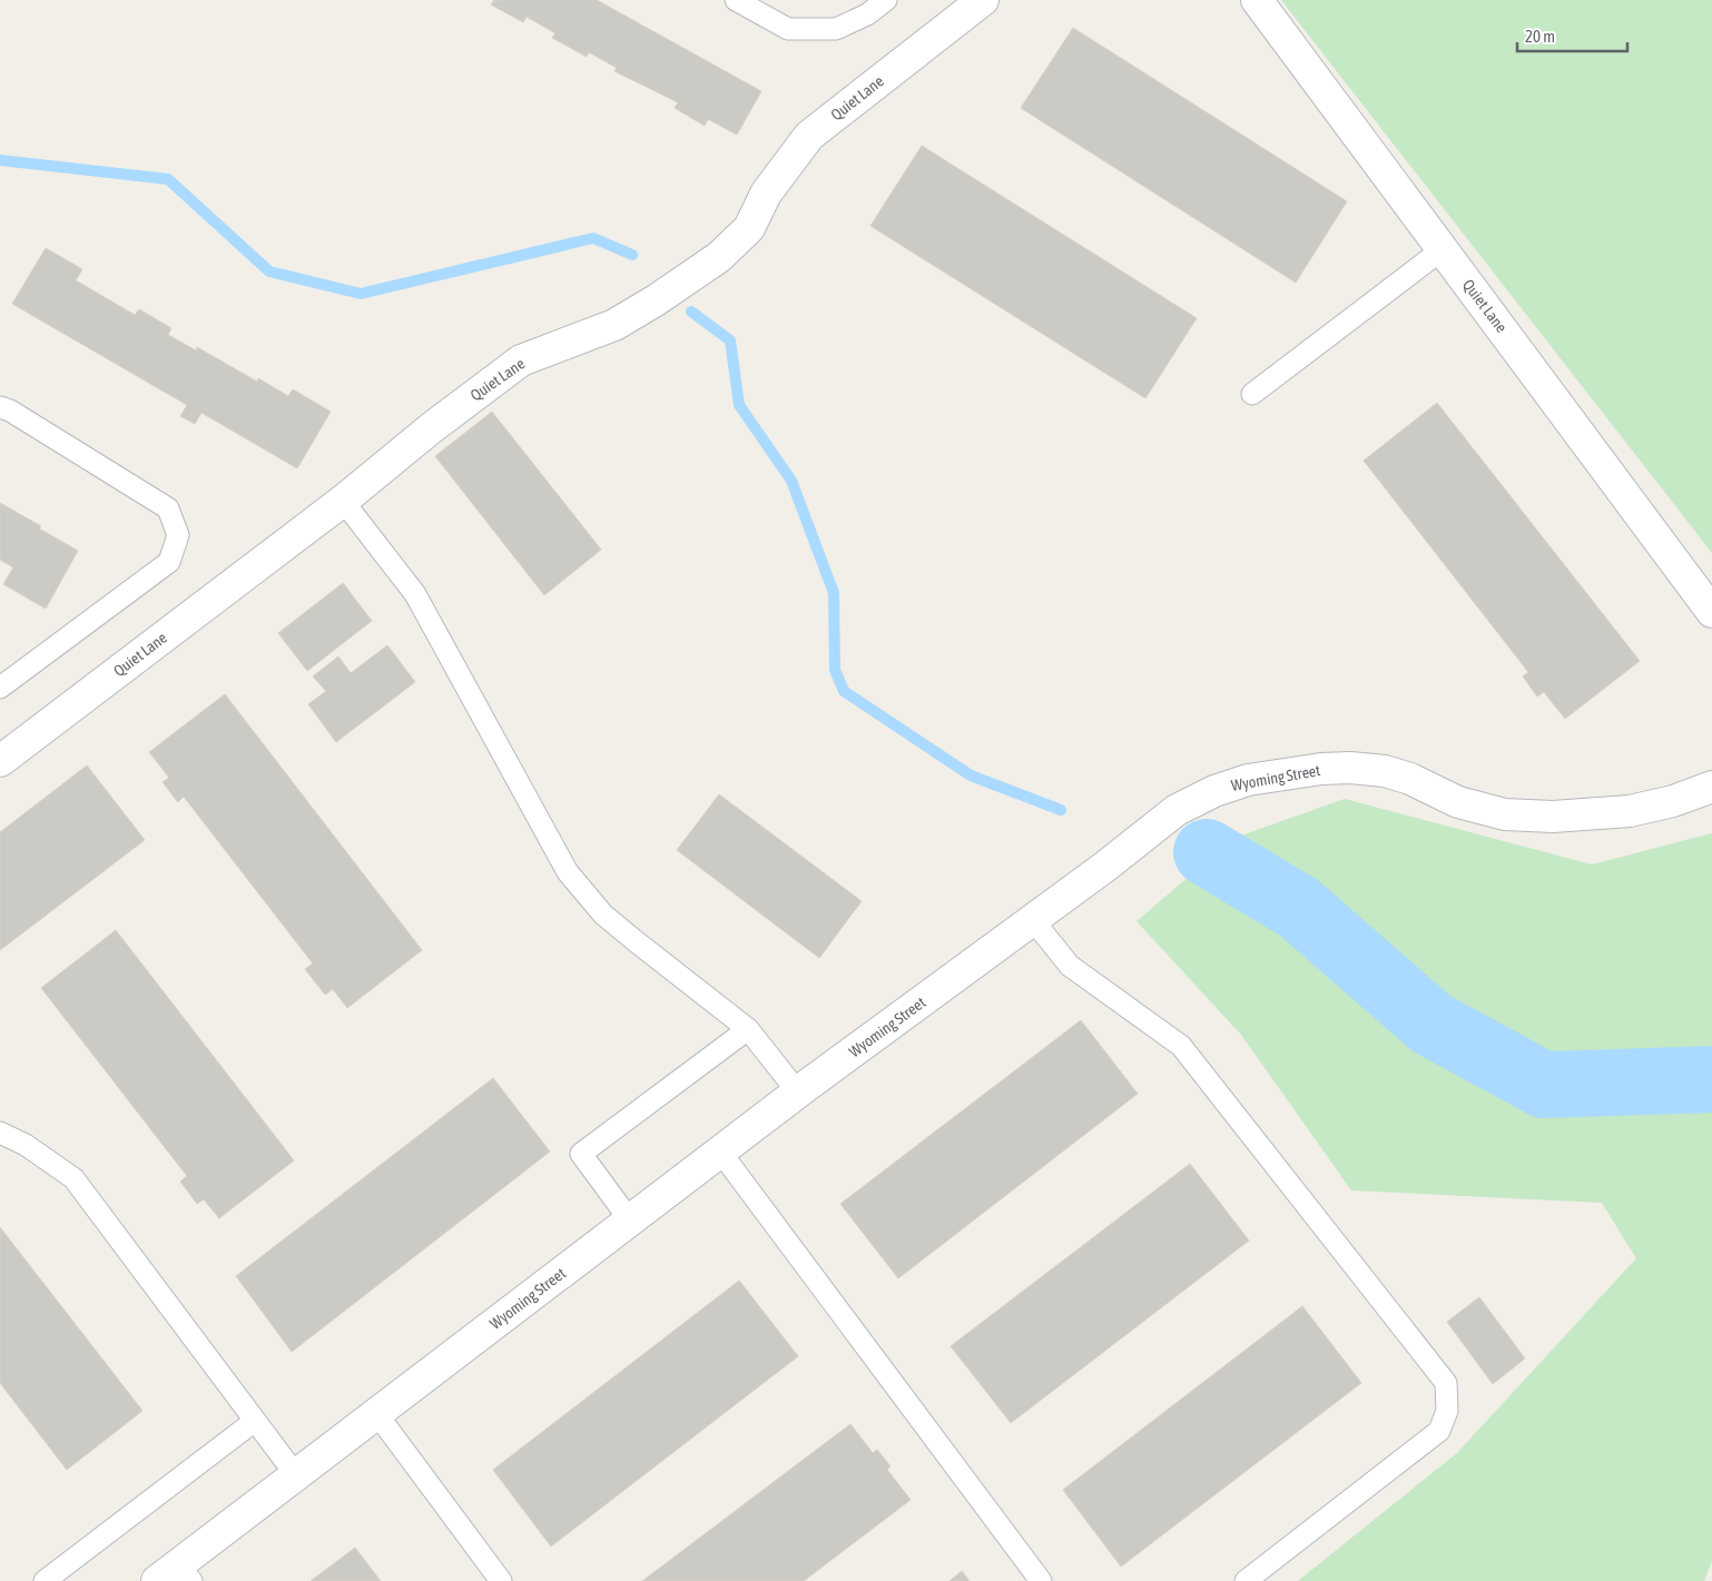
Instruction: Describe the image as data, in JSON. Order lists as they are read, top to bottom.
{
  "streets": {
    "street": ["Quiet Lane", "Wyoming Street"]
  },
  "scale_bar": "20 m"
}
